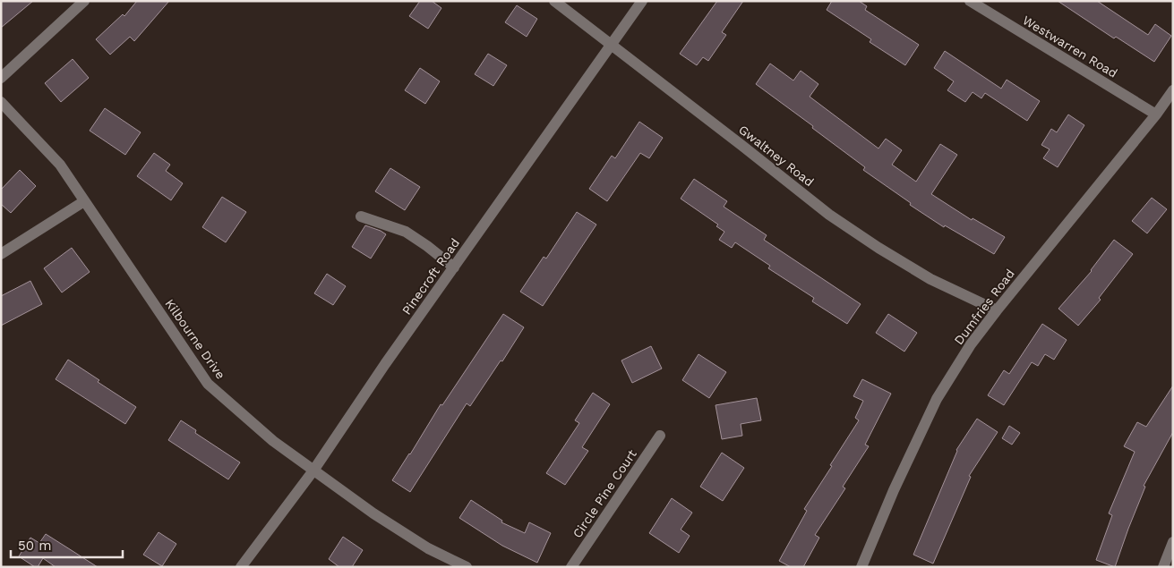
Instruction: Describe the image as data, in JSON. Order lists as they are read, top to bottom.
{
  "streets": {
    "street": [
      "Westwarren Road",
      "Gwaltney Road",
      "Pinecroft Road",
      "Dumfries Road",
      "Kilbourne Drive",
      "Circle Pine Court"
    ]
  },
  "crossings": [
    ["Westwarren Road", "Dumfries Road"],
    ["Gwaltney Road", "Pinecroft Road"],
    ["Gwaltney Road", "Dumfries Road"],
    ["Pinecroft Road", "Kilbourne Drive"]
  ],
  "scale_bar": "50 m"
}
